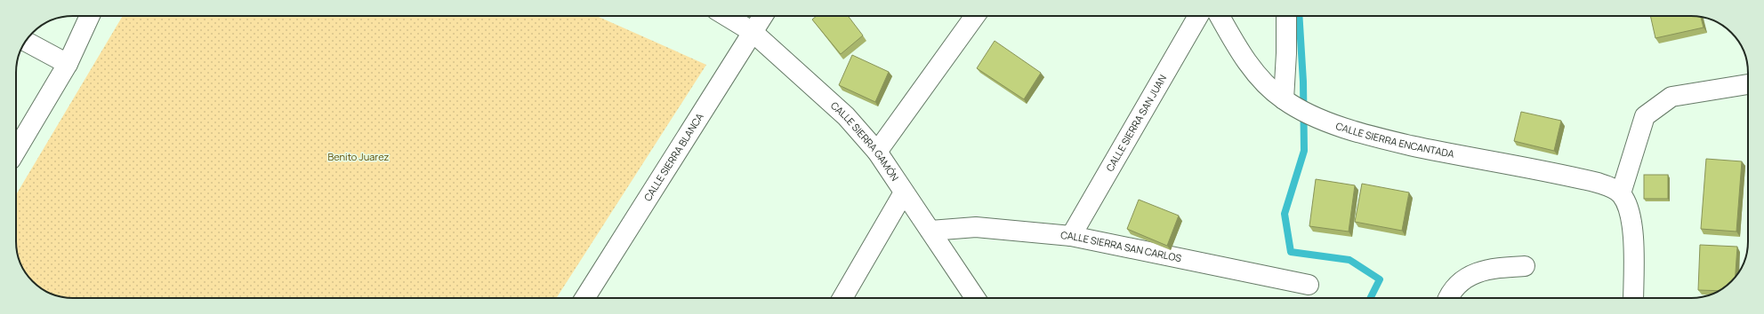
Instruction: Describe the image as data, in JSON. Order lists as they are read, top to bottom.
{
  "streets": {
    "street": [
      "CALLE SIERRA SAN JUAN",
      "CALLE SIERRA ENCANTADA",
      "CALLE SIERRA GAMÓN",
      "CALLE SIERRA BLANCA",
      "CALLE SIERRA SAN CARLOS"
    ]
  },
  "crossings": [
    ["CALLE SIERRA SAN JUAN", "CALLE SIERRA SAN CARLOS"],
    ["CALLE SIERRA GAMÓN", "CALLE SIERRA BLANCA"],
    ["CALLE SIERRA GAMÓN", "CALLE SIERRA SAN CARLOS"]
  ],
  "parks": ["Benito Juarez"]
}
